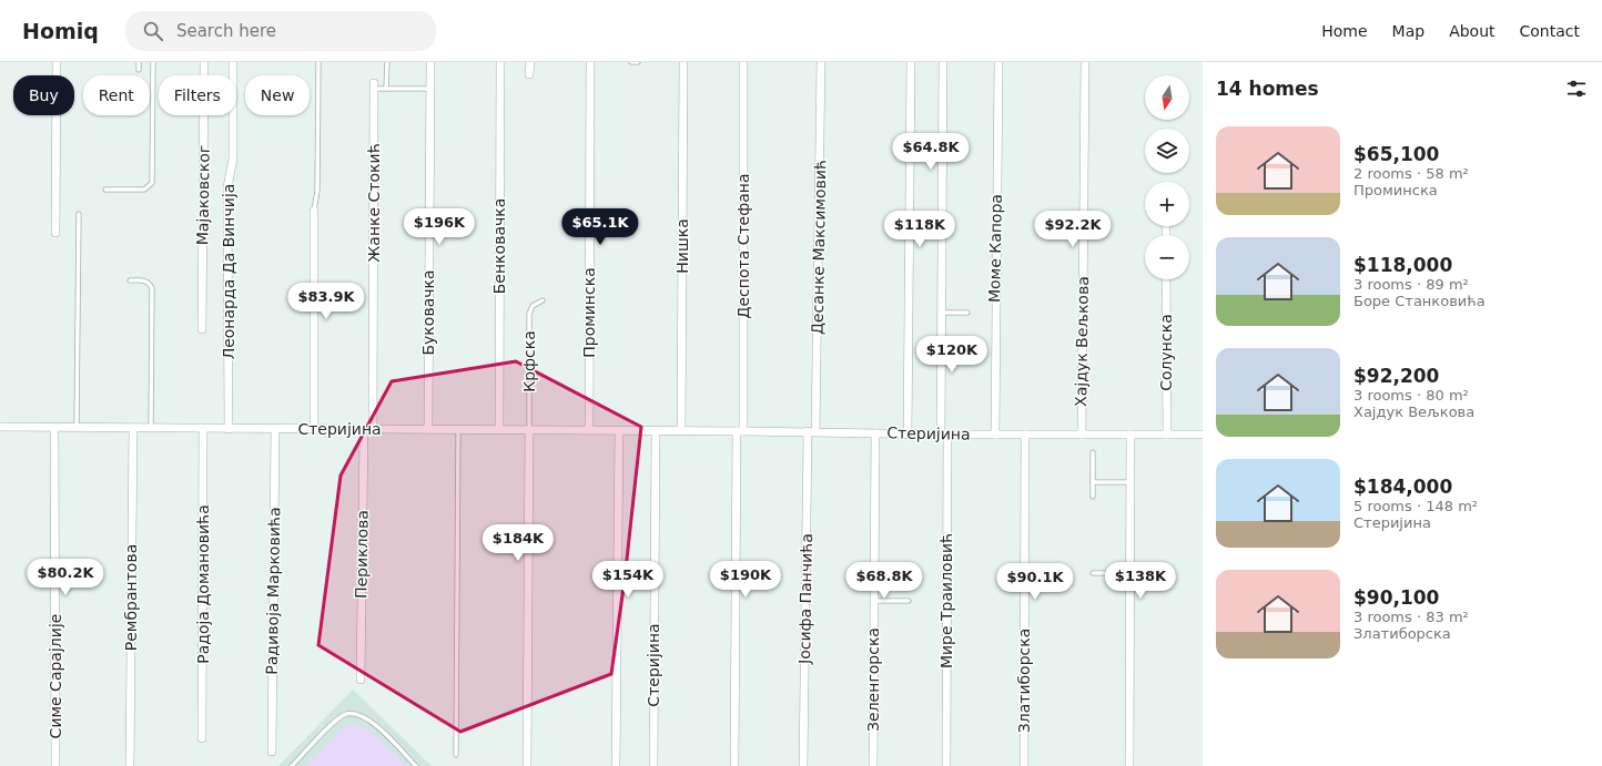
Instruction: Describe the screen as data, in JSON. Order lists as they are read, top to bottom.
{
  "streets": {
    "street": [
      "Мајаковског",
      "Жанке Стокић",
      "Бенковачка",
      "Нишка",
      "Деспота Стефана",
      "Десанке Максимовић",
      "Моме Капора",
      "Леонарда Да Винчија",
      "Буковачка",
      "Проминска",
      "Хајдук Вељкова",
      "Солунска",
      "Стеријина",
      "Периклова",
      "Радоја Домановића",
      "Радивоја Марковића",
      "Рембрантова",
      "Јосифа Панчића",
      "Мире Траиловић",
      "Симе Сарајлије",
      "Зеленгорска",
      "Златиборска"
    ],
    "lane": ["Крфска"]
  },
  "crossings": [
    ["Жанке Стокић", "Стеријина"],
    ["Жанке Стокић", "Периклова"],
    ["Бенковачка", "Стеријина"],
    ["Нишка", "Стеријина"],
    ["Деспота Стефана", "Стеријина"],
    ["Десанке Максимовић", "Стеријина"],
    ["Десанке Максимовић", "Јосифа Панчића"],
    ["Моме Капора", "Стеријина"],
    ["Леонарда Да Винчија", "Стеријина"],
    ["Буковачка", "Стеријина"],
    ["Проминска", "Стеријина"],
    ["Хајдук Вељкова", "Стеријина"],
    ["Солунска", "Стеријина"],
    ["Крфска", "Стеријина"],
    ["Стеријина", "Периклова"],
    ["Стеријина", "Радоја Домановића"],
    ["Стеријина", "Радивоја Марковића"],
    ["Стеријина", "Рембрантова"],
    ["Стеријина", "Јосифа Панчића"],
    ["Стеријина", "Мире Траиловић"],
    ["Стеријина", "Симе Сарајлије"],
    ["Стеријина", "Зеленгорска"],
    ["Стеријина", "Златиборска"]
  ],
  "north": "bottom",
  "page": {
    "header": "Homiq",
    "search": "Search here",
    "nav": [
      "Home",
      "Map",
      "About",
      "Contact"
    ],
    "heading": "14 homes",
    "map_buttons": ["+", "−"],
    "chip": [
      "Buy",
      "Rent",
      "Filters",
      "New"
    ],
    "list": [
      {
        "name": "$65,100",
        "note": "2 rooms · 58 m² · Проминска"
      },
      {
        "name": "$118,000",
        "note": "3 rooms · 89 m² · Боре Станковића"
      },
      {
        "name": "$92,200",
        "note": "3 rooms · 80 m² · Хајдук Вељкова"
      },
      {
        "name": "$184,000",
        "note": "5 rooms · 148 m² · Стеријина"
      },
      {
        "name": "$90,100",
        "note": "3 rooms · 83 m² · Златиборска"
      }
    ],
    "price": [
      "$64.8K",
      "$196K",
      "$65.1K",
      "$118K",
      "$92.2K",
      "$83.9K",
      "$120K",
      "$184K",
      "$80.2K",
      "$154K",
      "$190K",
      "$68.8K",
      "$138K",
      "$90.1K"
    ]
  }
}
